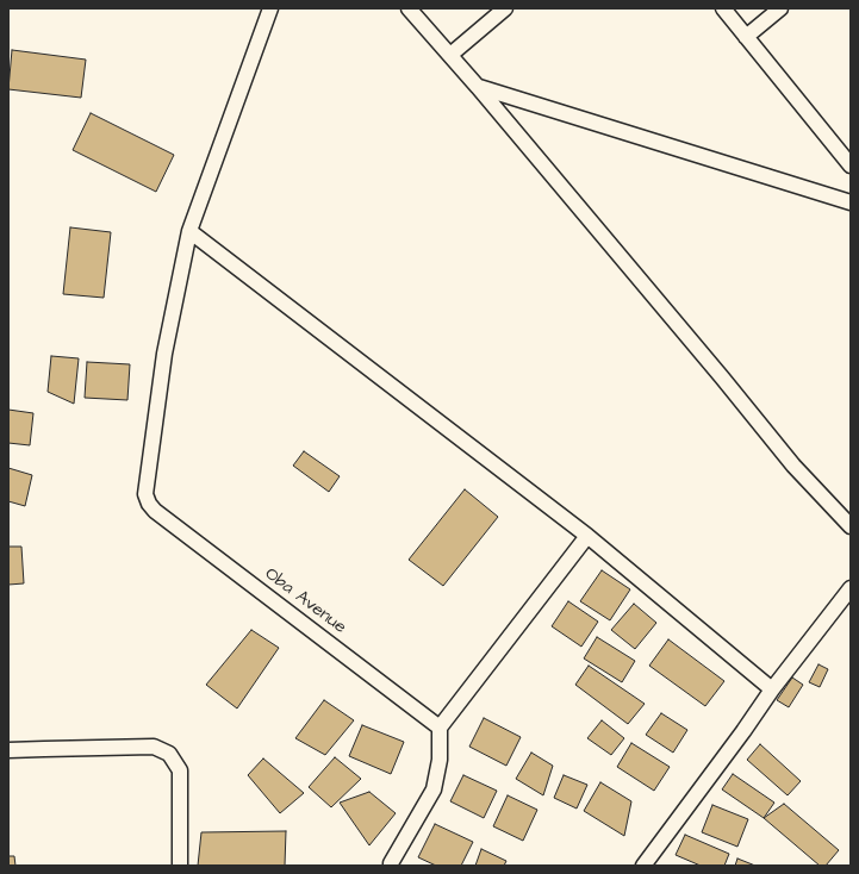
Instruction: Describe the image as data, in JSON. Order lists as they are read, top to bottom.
{
  "streets": {
    "street": ["Oba Avenue"]
  }
}
